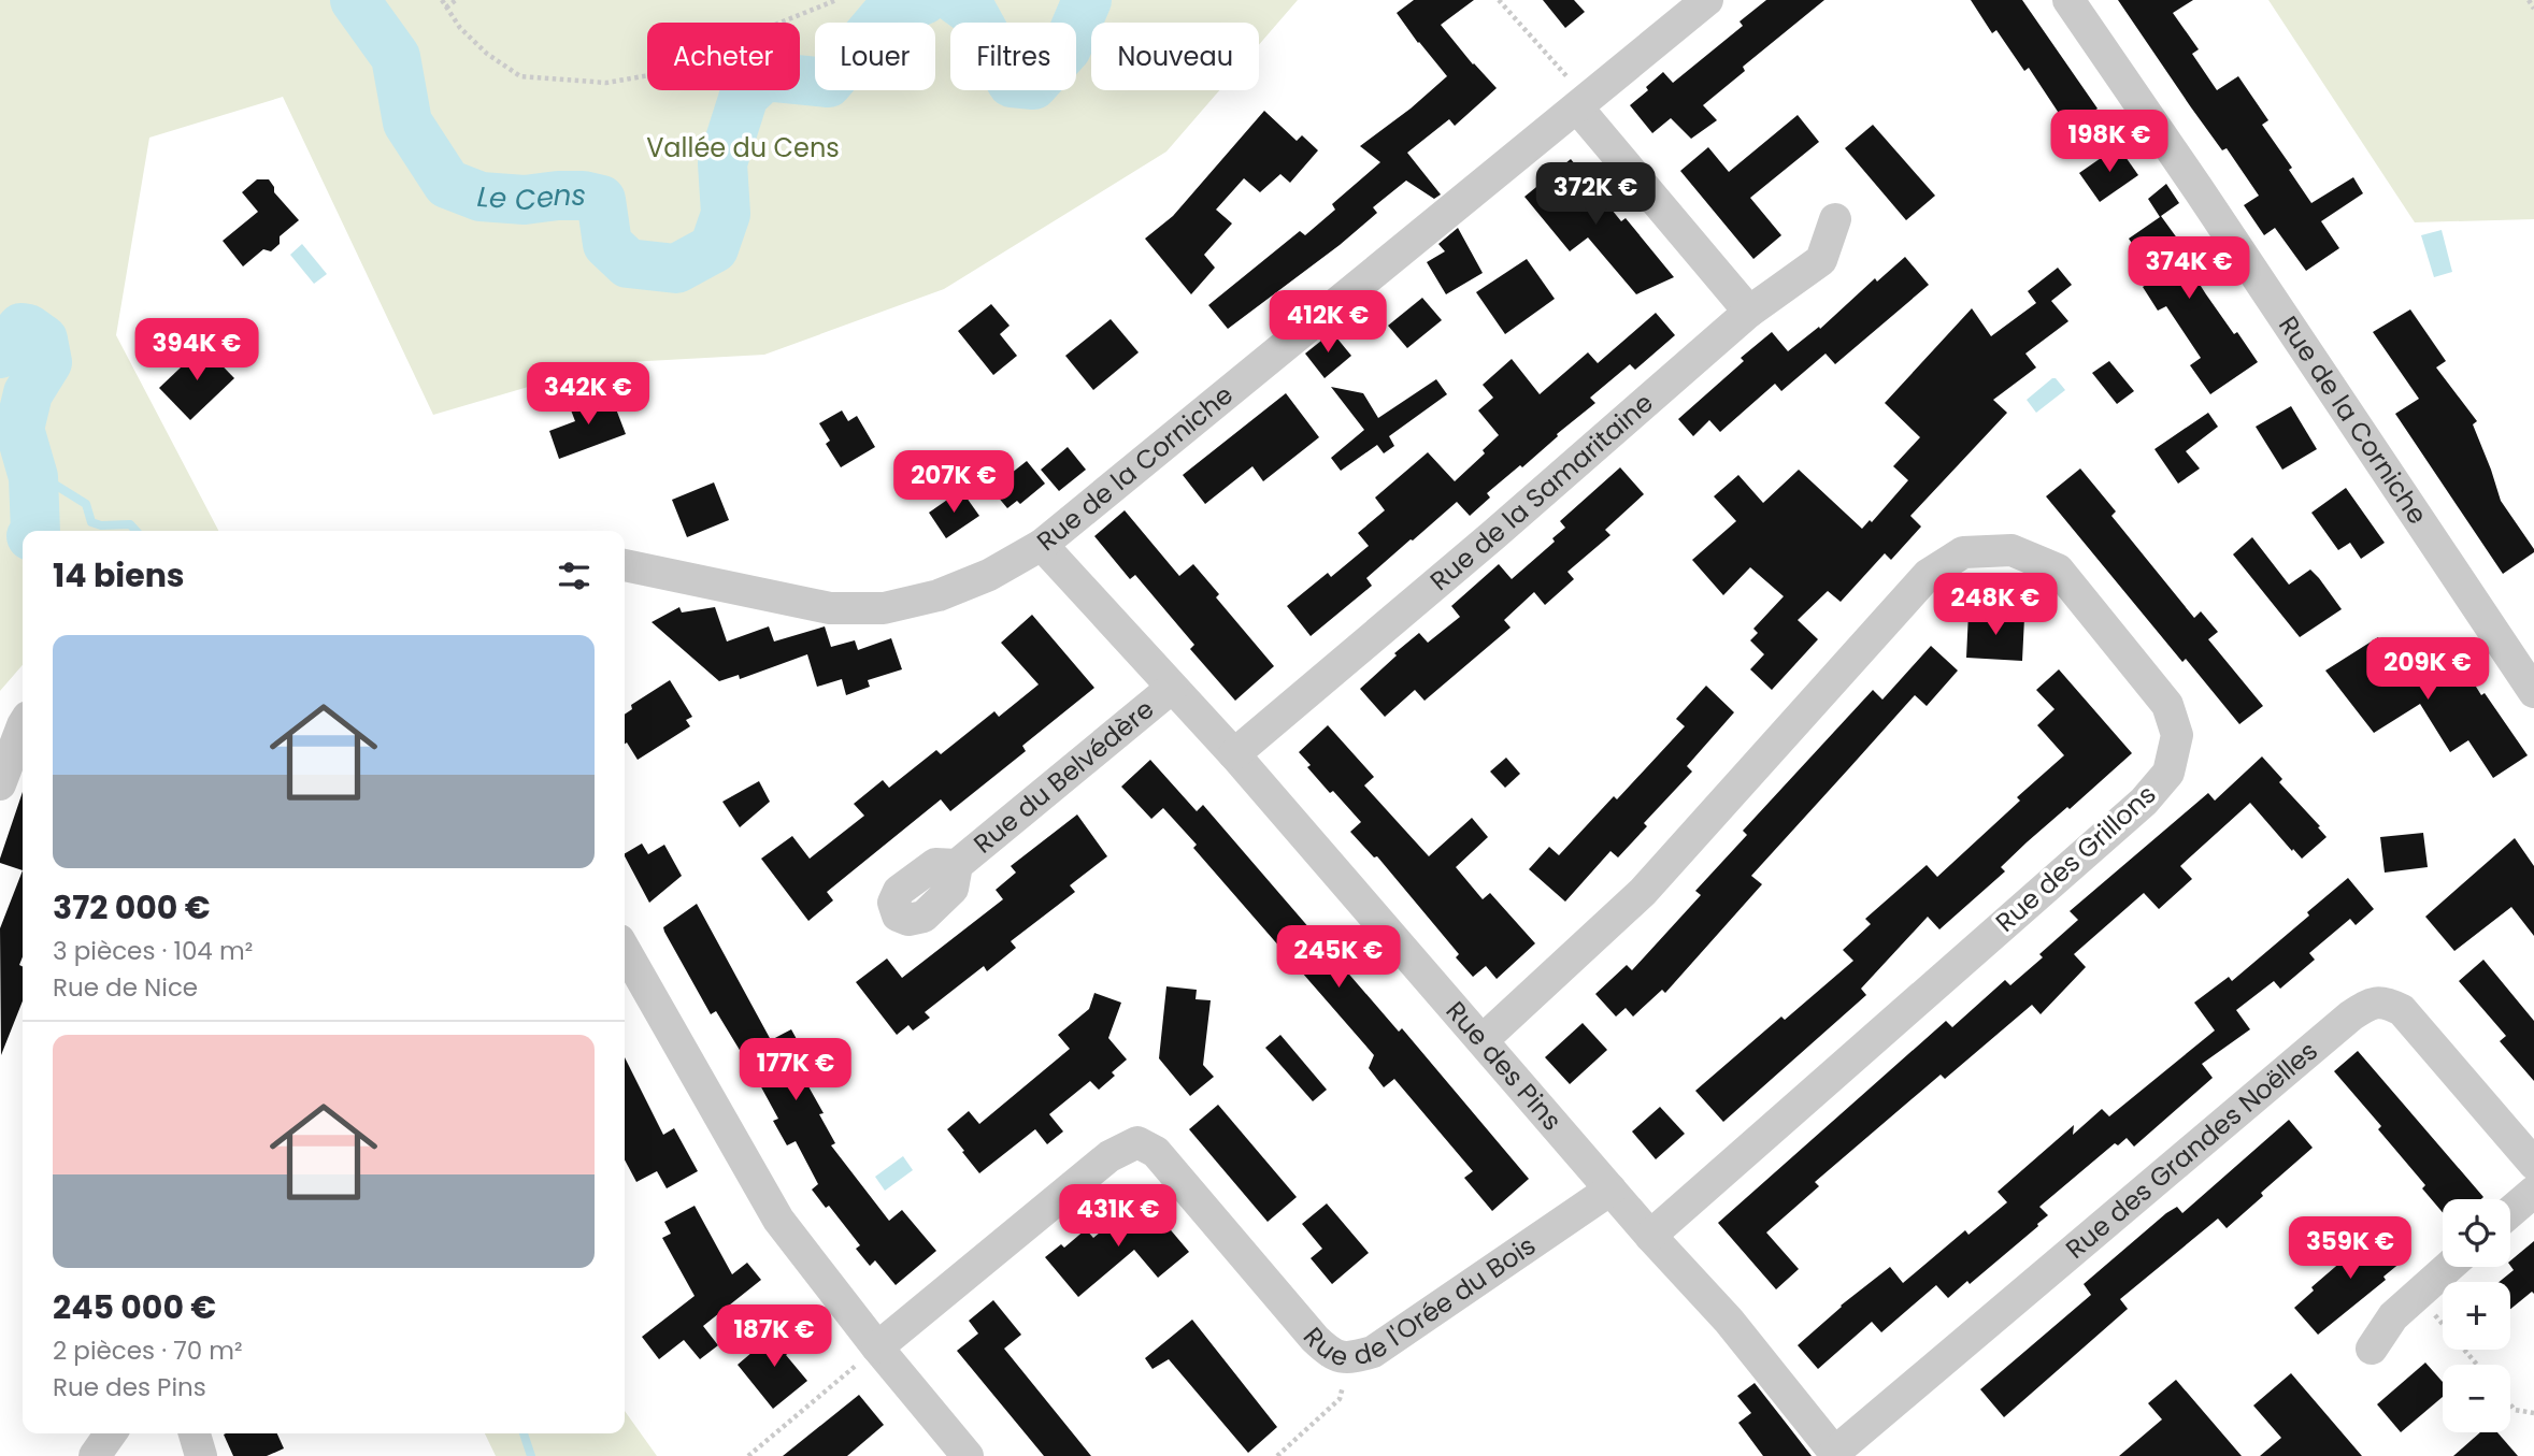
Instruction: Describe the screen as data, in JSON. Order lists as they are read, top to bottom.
{
  "streets": {
    "street": [
      "Rue de la Corniche",
      "Rue de la Samaritaine",
      "Rue du Belvédère",
      "Rue des Grillons",
      "Rue des Pins",
      "Rue des Grandes Noëlles",
      "Rue de l'Orée du Bois"
    ]
  },
  "crossings": [
    ["Rue de la Corniche", "Rue des Pins"],
    ["Rue de la Samaritaine", "Rue des Pins"],
    ["Rue du Belvédère", "Rue des Pins"],
    ["Rue des Grillons", "Rue des Pins"],
    ["Rue des Pins", "Rue des Grandes Noëlles"],
    ["Rue des Pins", "Rue de l'Orée du Bois"]
  ],
  "water": ["Le Cens"],
  "parks": ["Vallée du Cens"],
  "page": {
    "chip": [
      "Acheter",
      "Louer",
      "Filtres",
      "Nouveau"
    ],
    "price": [
      "198K €",
      "372K €",
      "374K €",
      "412K €",
      "394K €",
      "342K €",
      "207K €",
      "248K €",
      "209K €",
      "245K €",
      "177K €",
      "431K €",
      "359K €",
      "187K €"
    ],
    "heading": "14 biens",
    "list": [
      {
        "name": "372 000 €",
        "note": "3 pièces · 104 m² · Rue de Nice"
      },
      {
        "name": "245 000 €",
        "note": "2 pièces · 70 m² · Rue des Pins"
      }
    ],
    "map_buttons": ["+", "−"]
  }
}
